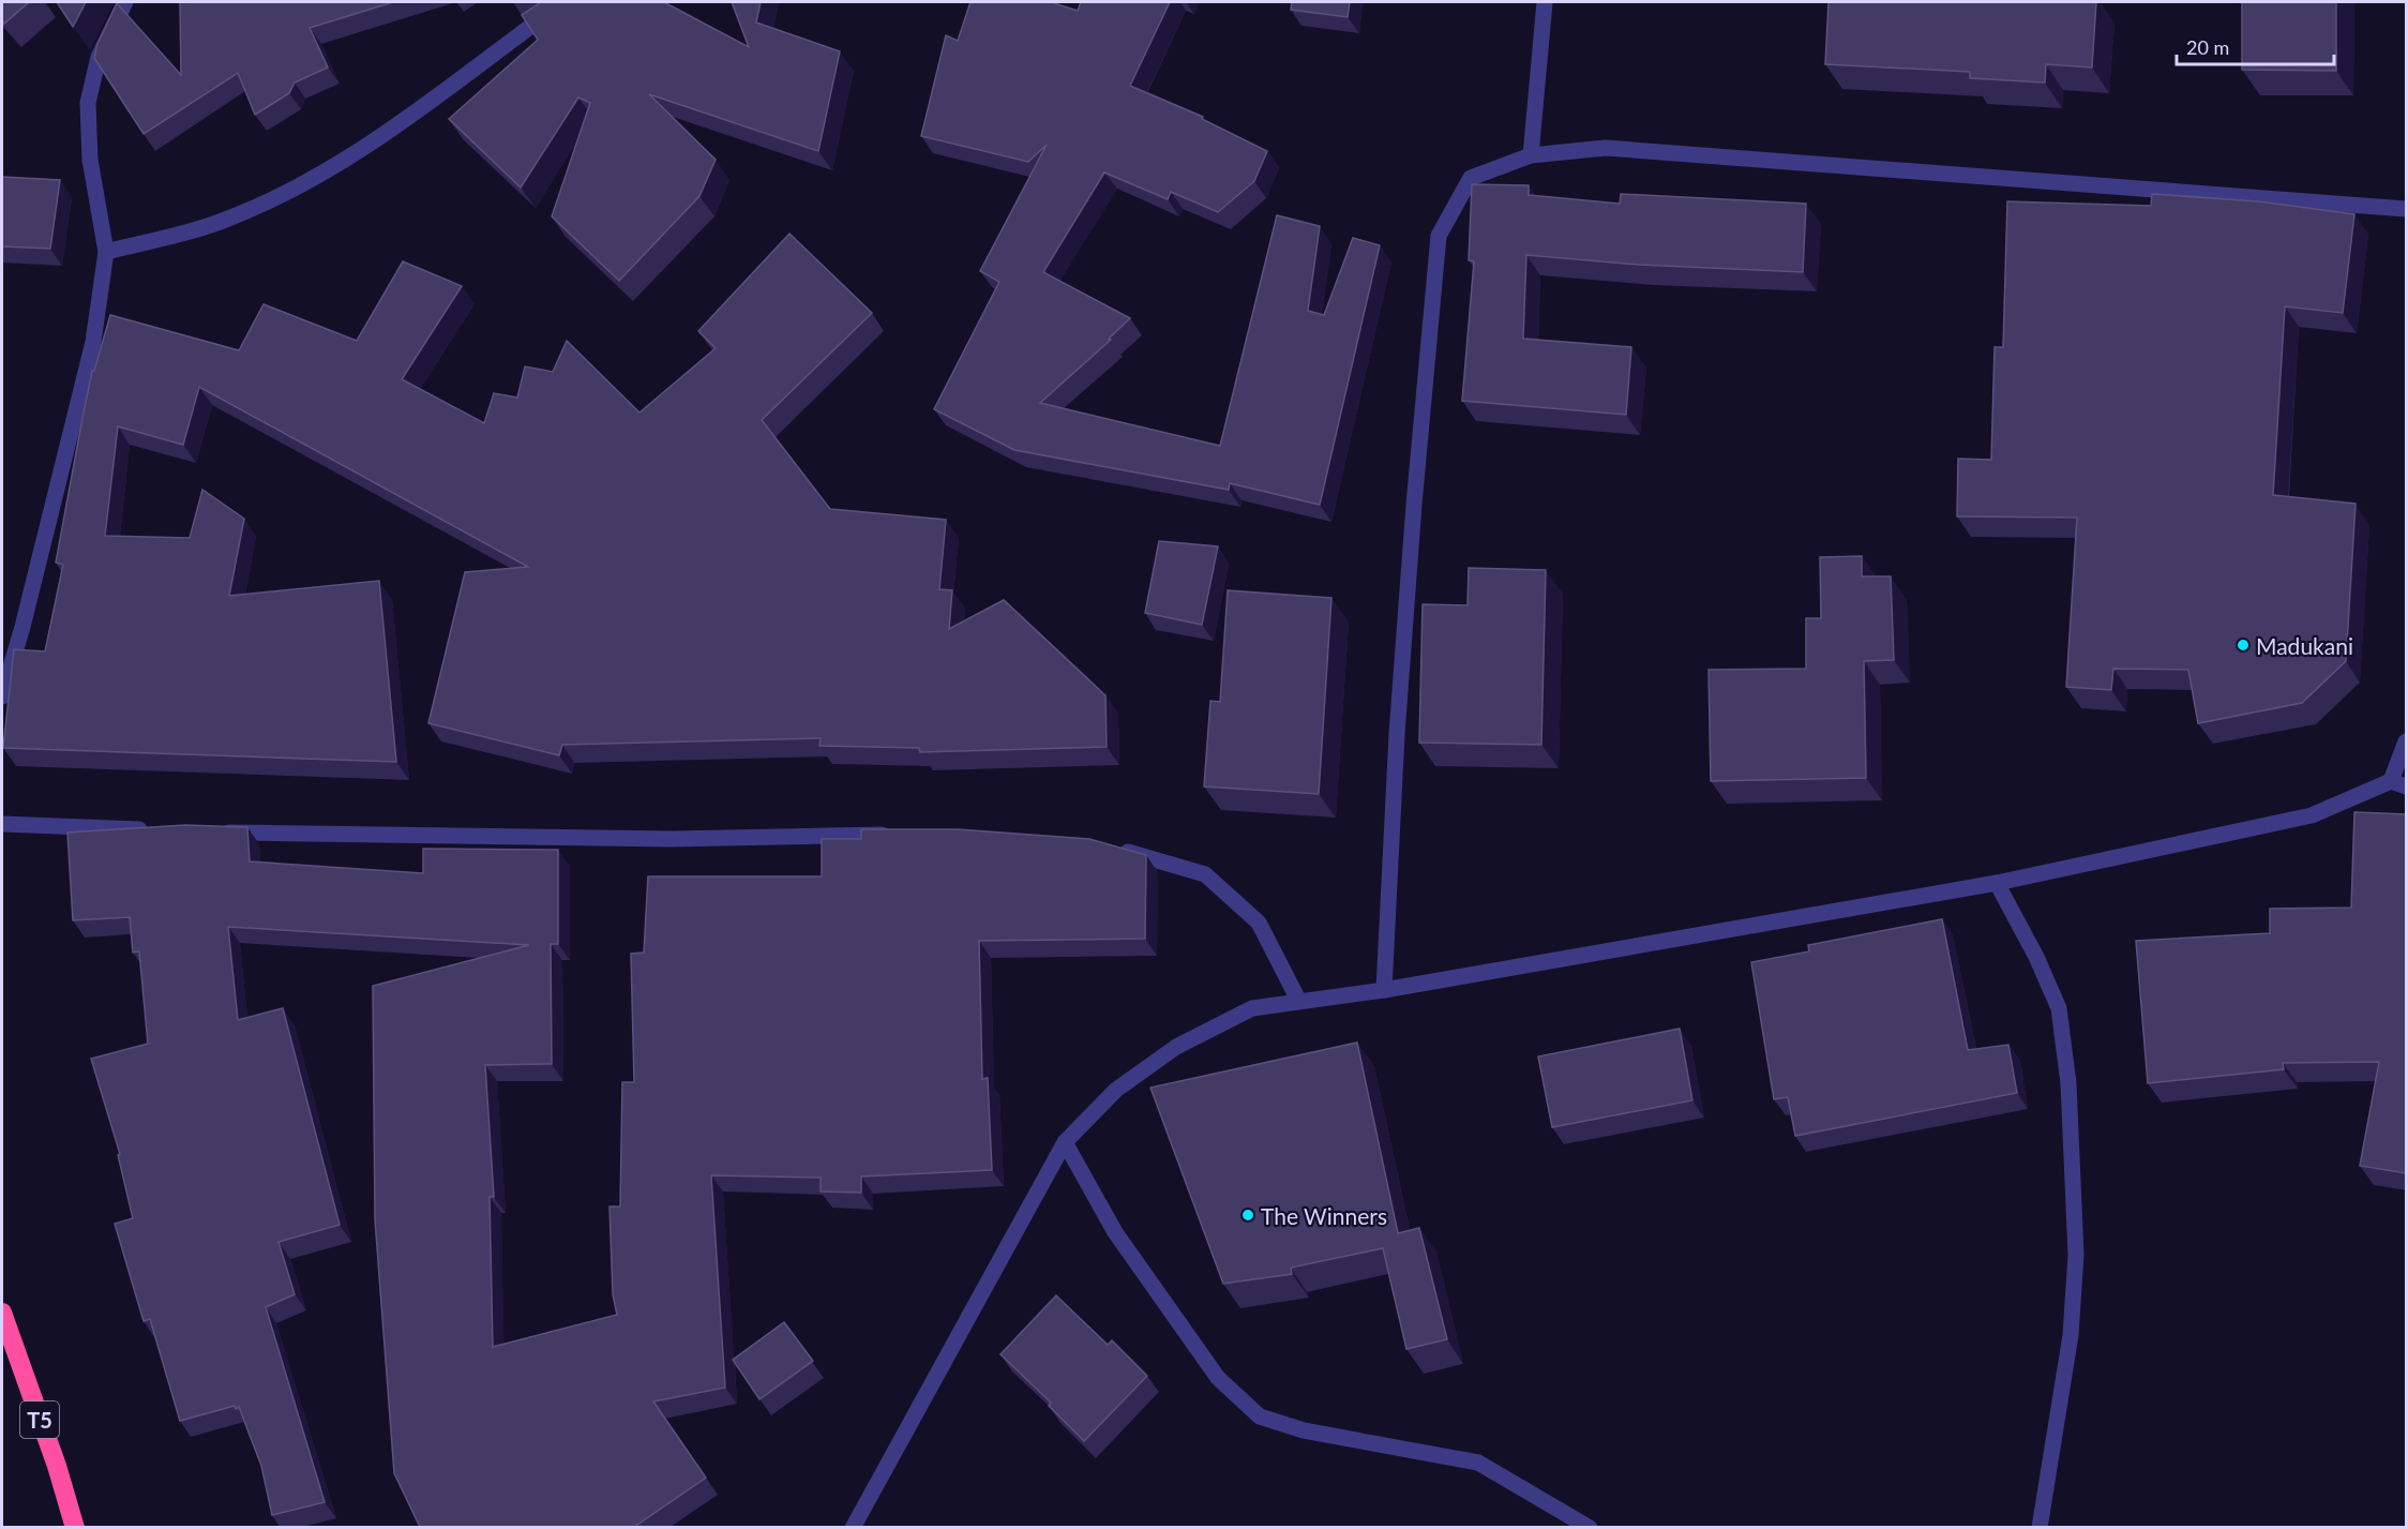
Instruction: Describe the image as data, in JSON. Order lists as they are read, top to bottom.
{
  "streets": {
    "highway": ["T5"]
  },
  "places": ["Madukani", "The Winners"],
  "scale_bar": "20 m"
}
